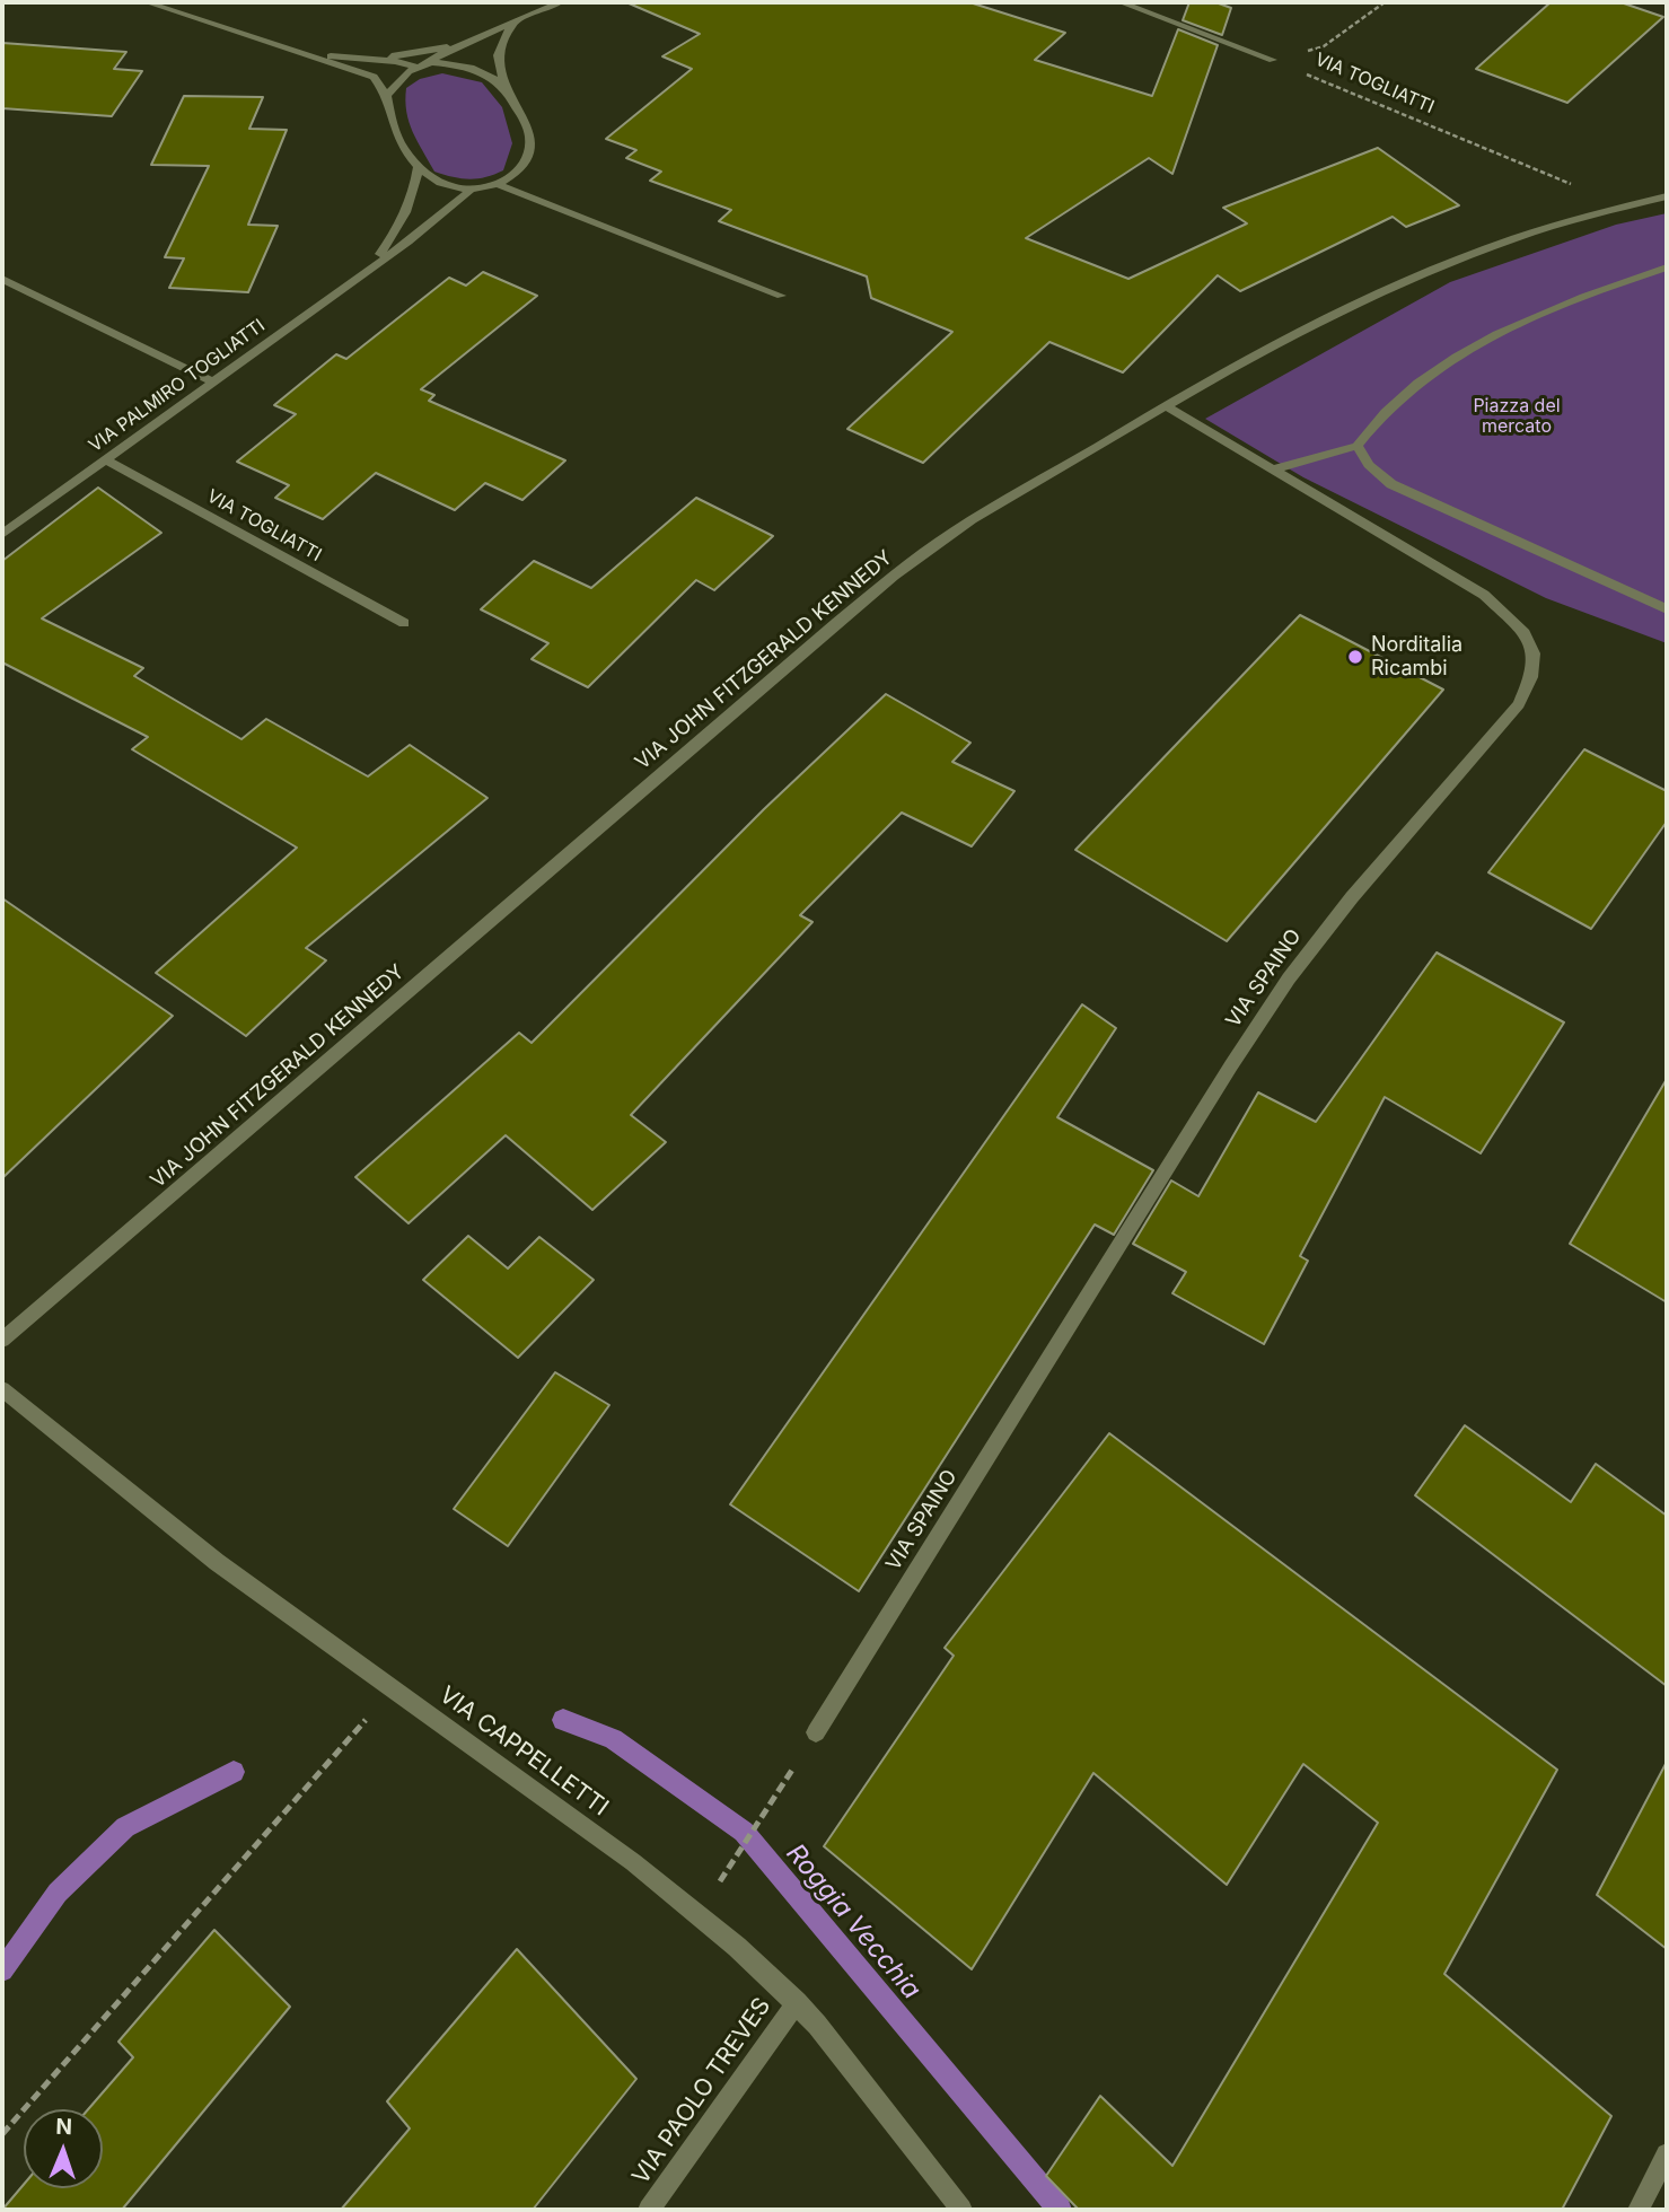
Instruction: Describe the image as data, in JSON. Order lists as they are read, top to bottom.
{
  "streets": {
    "street": [
      "VIA TOGLIATTI",
      "VIA PALMIRO TOGLIATTI",
      "VIA JOHN FITZGERALD KENNEDY",
      "VIA SPAINO",
      "VIA CAPPELLETTI",
      "VIA PAOLO TREVES"
    ]
  },
  "crossings": [
    ["VIA TOGLIATTI", "VIA PALMIRO TOGLIATTI"],
    ["VIA TOGLIATTI", "VIA JOHN FITZGERALD KENNEDY"],
    ["VIA JOHN FITZGERALD KENNEDY", "VIA SPAINO"],
    ["VIA CAPPELLETTI", "VIA PAOLO TREVES"]
  ],
  "water": ["Roggia Vecchia"],
  "parks": ["Piazza del mercato"],
  "places": ["Norditalia Ricambi"],
  "north": "top"
}
